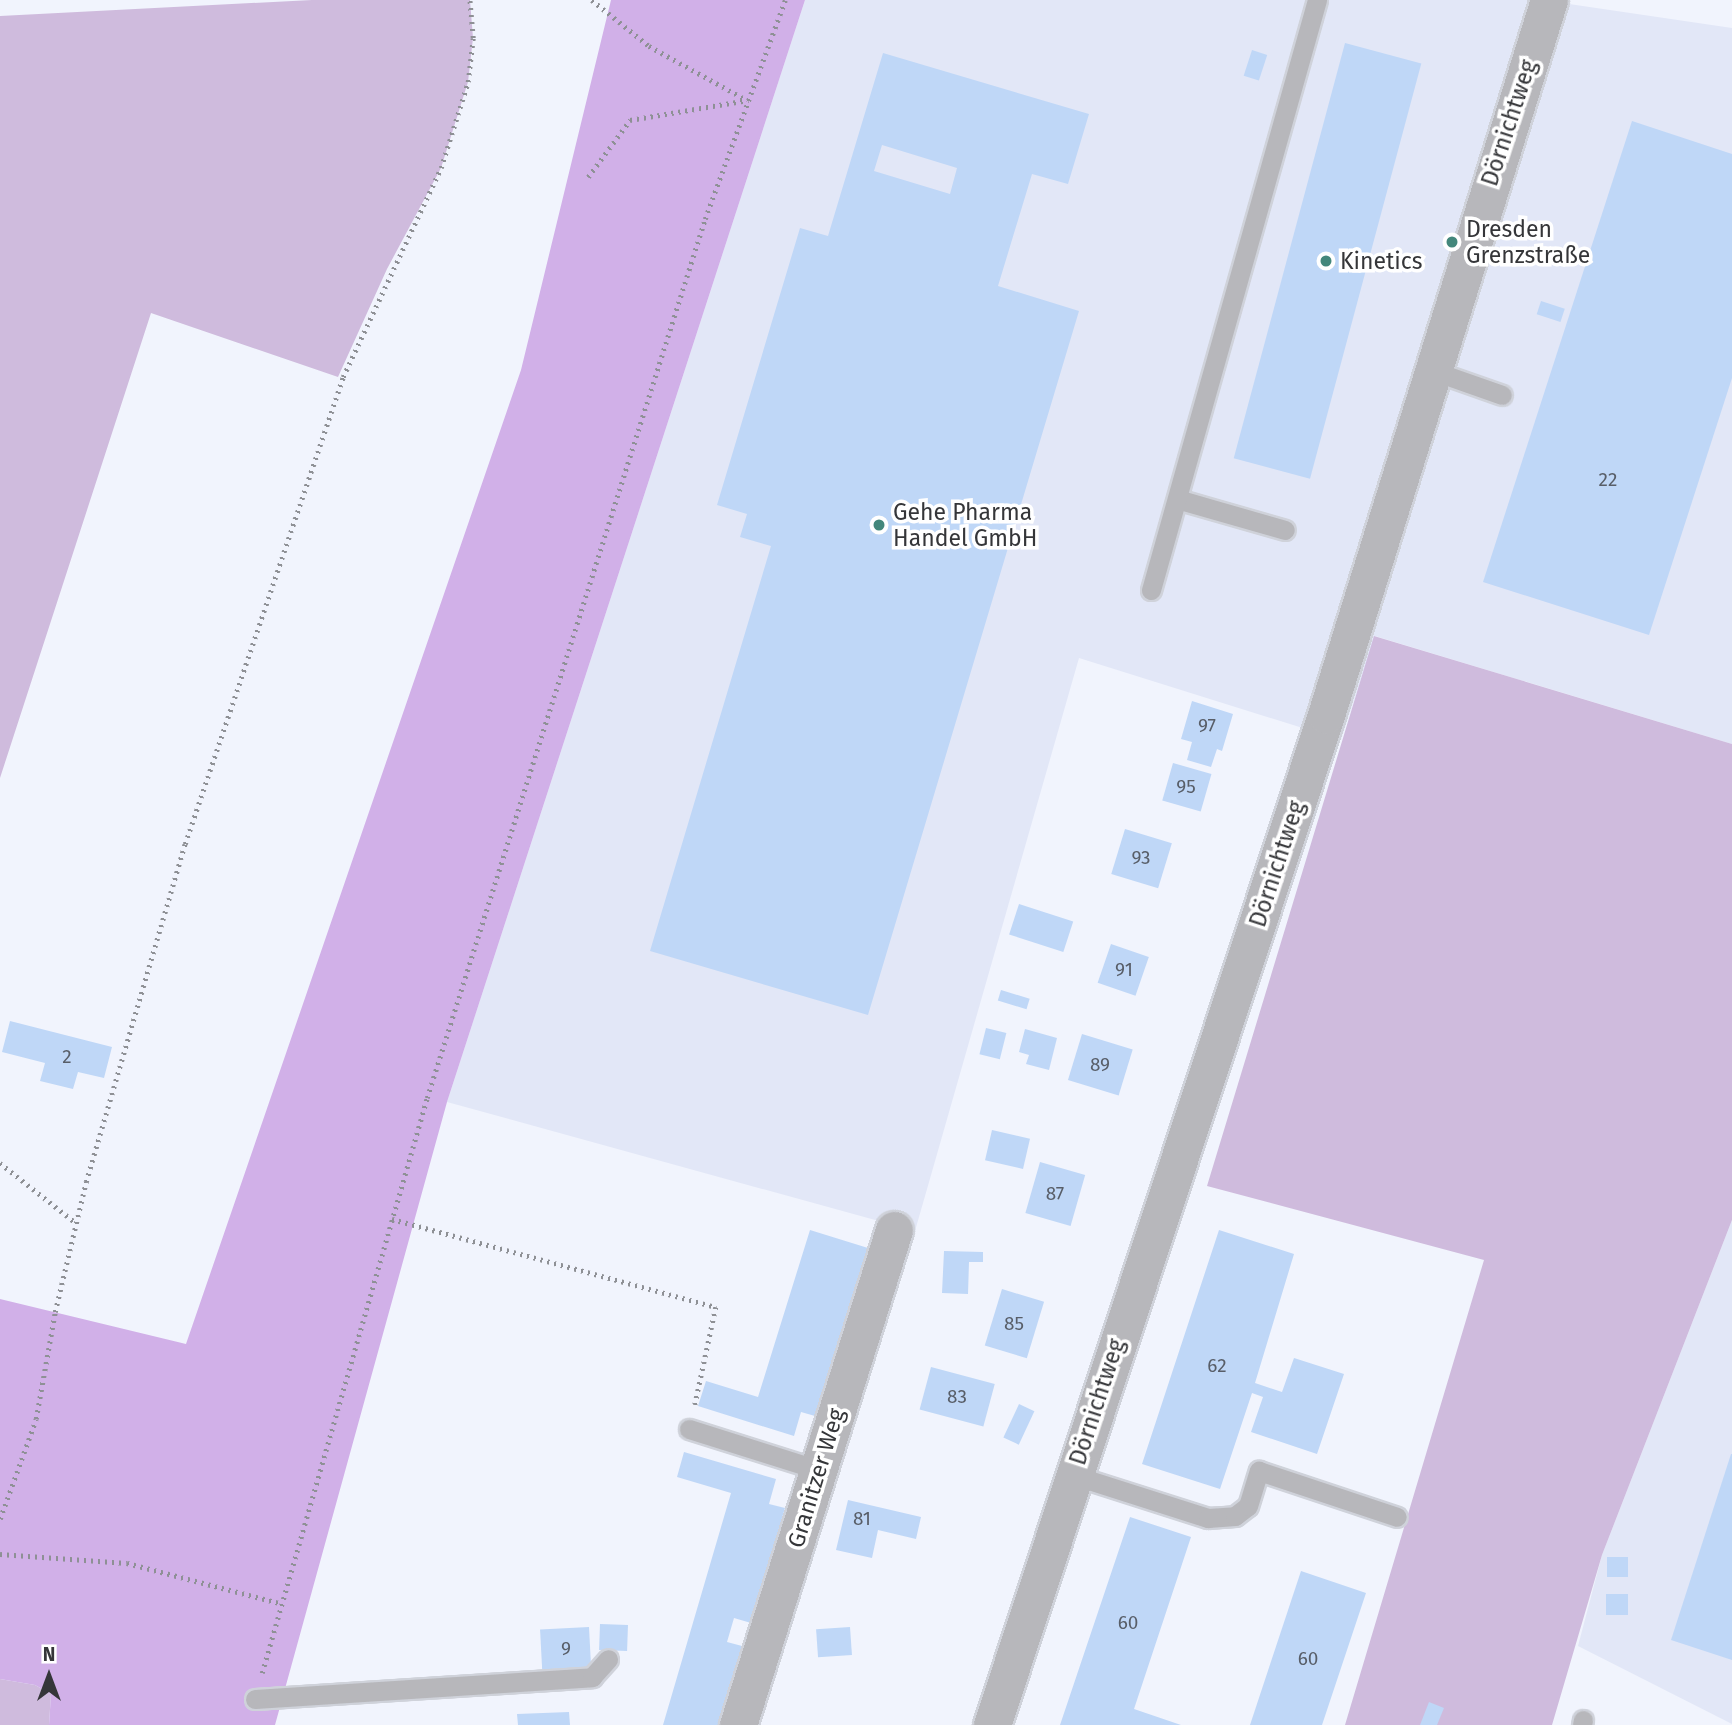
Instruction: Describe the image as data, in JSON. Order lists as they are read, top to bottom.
{
  "streets": {
    "street": ["Dörnichtweg", "Granitzer Weg"]
  },
  "places": ["Dresden Grenzstraße", "Kinetics", "Gehe Pharma Handel GmbH"],
  "house_numbers": [
    "22",
    "97",
    "95",
    "93",
    "91",
    "2",
    "89",
    "87",
    "85",
    "62",
    "83",
    "81",
    "60",
    "9",
    "60"
  ],
  "north": "top"
}
